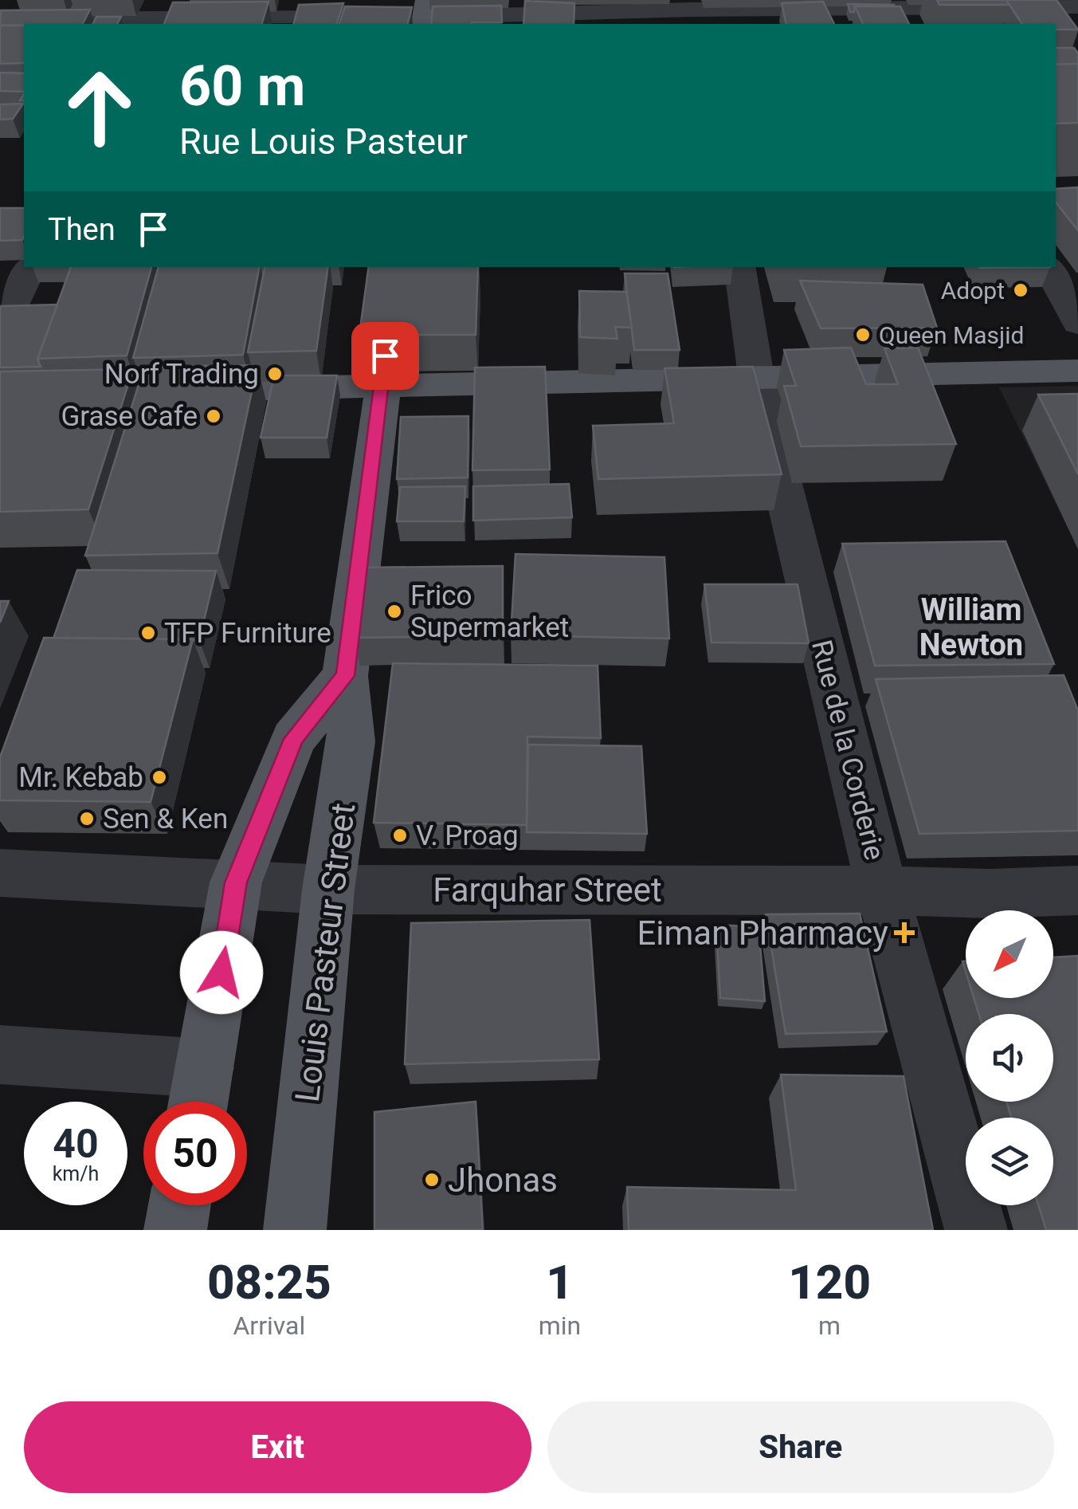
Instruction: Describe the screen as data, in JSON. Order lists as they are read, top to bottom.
{
  "streets": {
    "main road": ["Louis Pasteur Street"],
    "street": ["Rue de la Corderie", "Farquhar Street"]
  },
  "crossings": [
    ["Rue de la Corderie", "Farquhar Street"],
    ["Farquhar Street", "Louis Pasteur Street"]
  ],
  "districts": ["William Newton"],
  "places": {
    "other": [
      "Adopt",
      "Queen Masjid",
      "Norf Trading",
      "Grase Cafe",
      "Frico Supermarket",
      "TFP Furniture",
      "Mr. Kebab",
      "Sen & Ken",
      "V. Proag",
      "Jhonas"
    ],
    "health": ["Eiman Pharmacy"]
  },
  "north": "bottom left",
  "page": {
    "turn": ["60 m", "Rue Louis Pasteur"],
    "then": "Then",
    "speed": "40 km/h",
    "limit": "50",
    "eta": [
      "08:25",
      "Arrival",
      "1",
      "min",
      "120",
      "m"
    ],
    "buttons": ["Exit", "Share"]
  }
}
